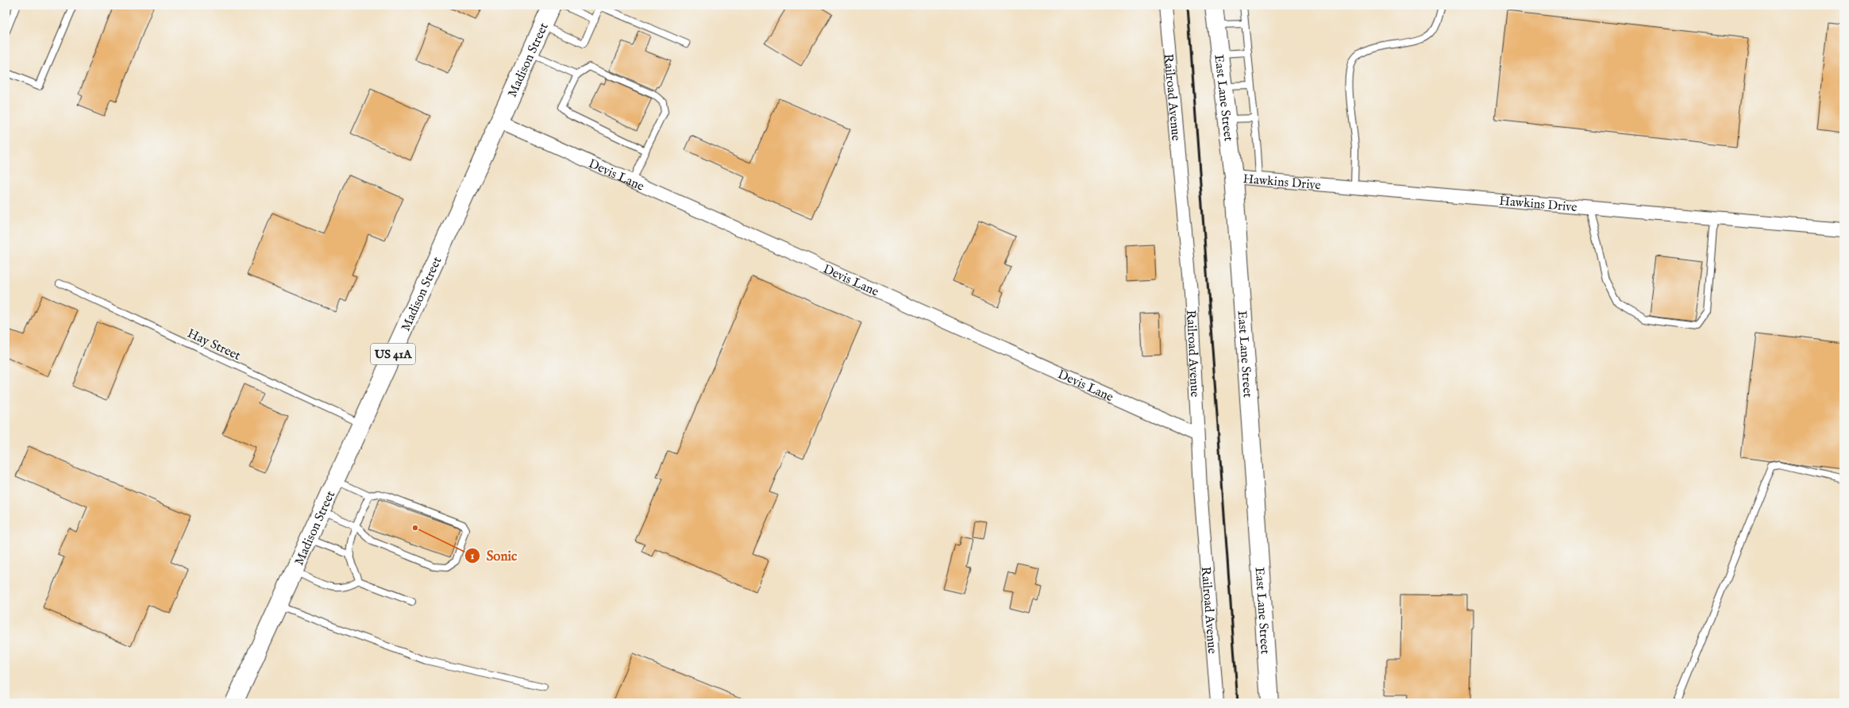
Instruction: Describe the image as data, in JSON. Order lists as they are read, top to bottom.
{
  "streets": {
    "main road": ["Madison Street", "East Lane Street", "US 41A"],
    "street": ["Railroad Avenue", "Devis Lane", "Hawkins Drive"],
    "lane": ["Hay Street"]
  },
  "crossings": [
    ["Madison Street", "Devis Lane"],
    ["Madison Street", "Hay Street"],
    ["Railroad Avenue", "Devis Lane"],
    ["East Lane Street", "Hawkins Drive"]
  ],
  "places": ["Sonic"]
}
